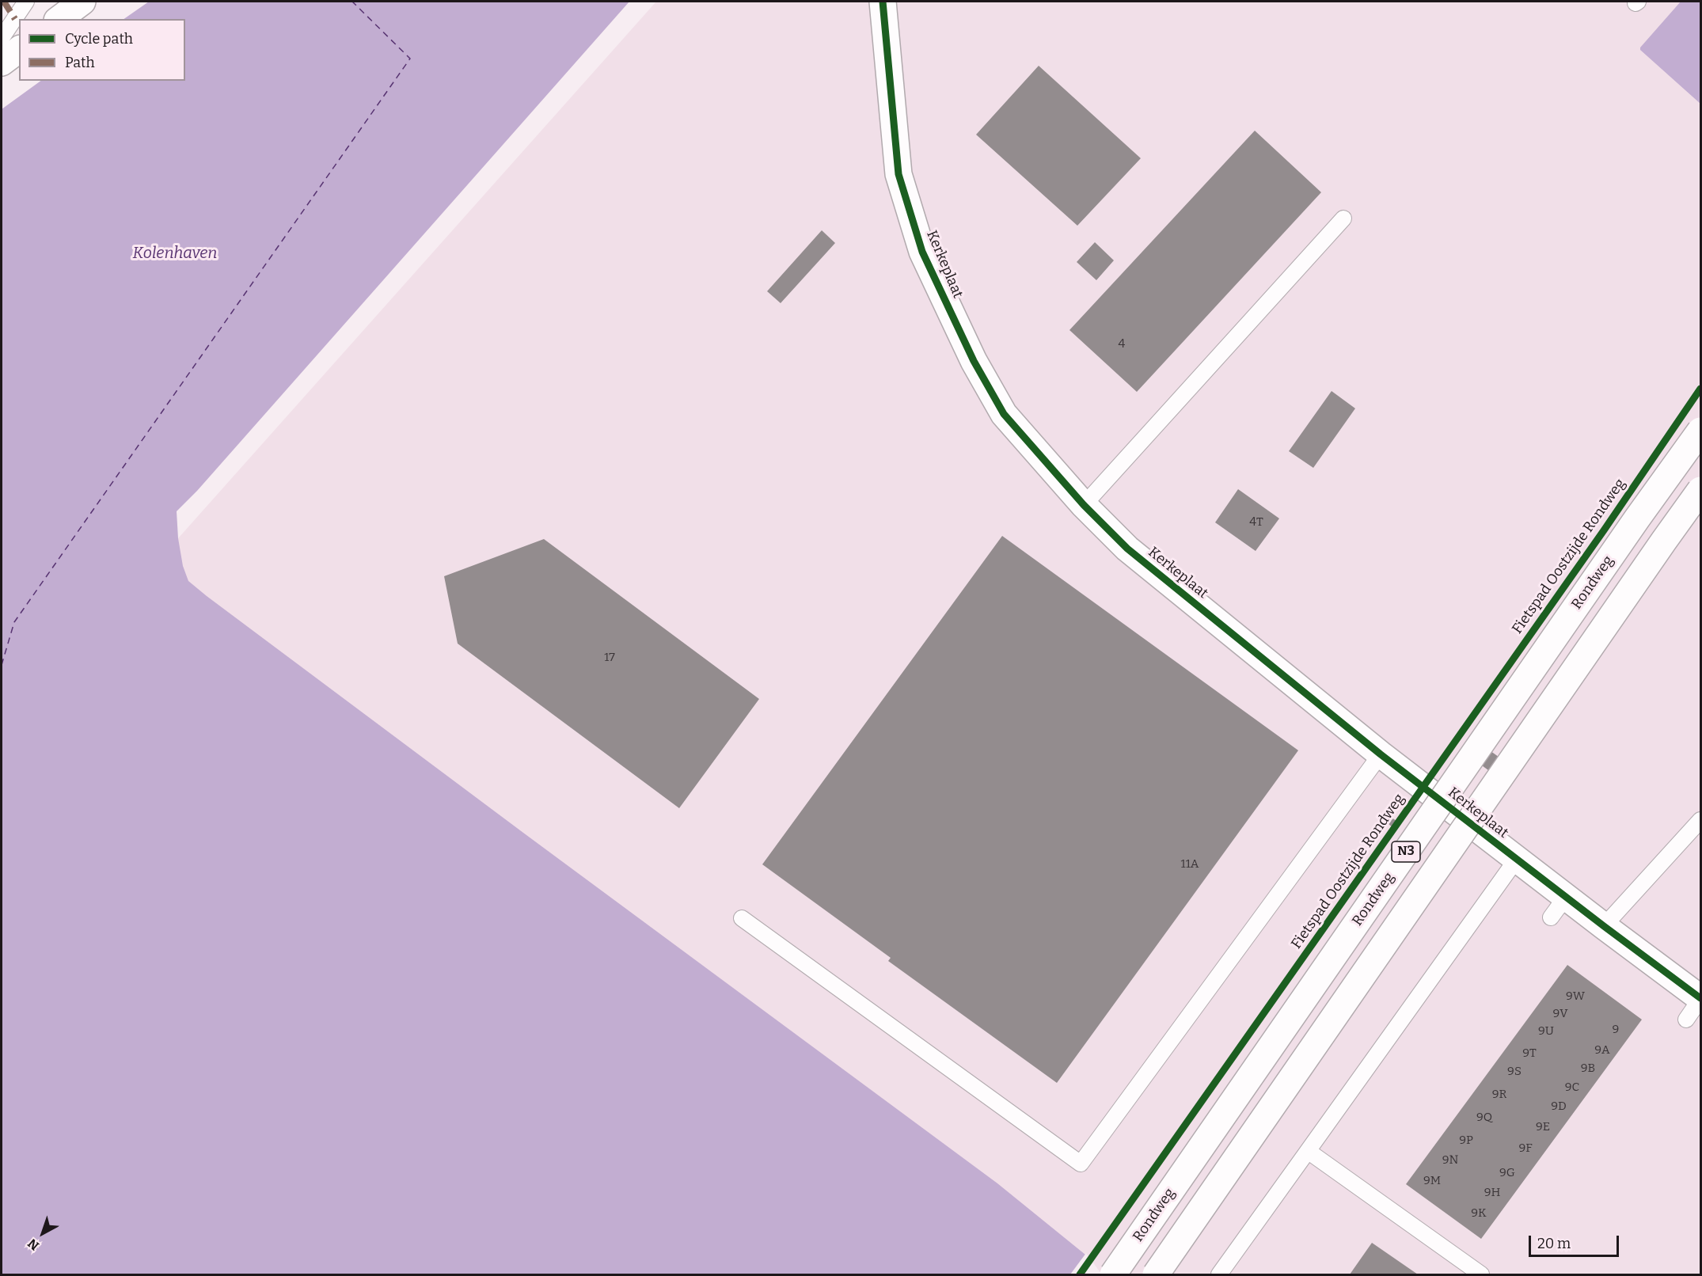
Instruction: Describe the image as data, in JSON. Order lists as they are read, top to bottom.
{
  "streets": {
    "main road": ["Kerkeplaat", "Rondweg", "N3"],
    "cycle path": ["Fietspad Oostzijde Rondweg"]
  },
  "water": ["Kolenhaven"],
  "house_numbers": [
    "4",
    "4T",
    "17",
    "11A",
    "9W",
    "9V",
    "9",
    "9U",
    "9A",
    "9T",
    "9B",
    "9S",
    "9C",
    "9R",
    "9D",
    "9Q",
    "9E",
    "9P",
    "9F",
    "9N",
    "9G",
    "9M",
    "9H",
    "9K"
  ],
  "legend": ["Cycle path", "Path"],
  "scale_bar": "20 m",
  "north": "bottom left"
}
